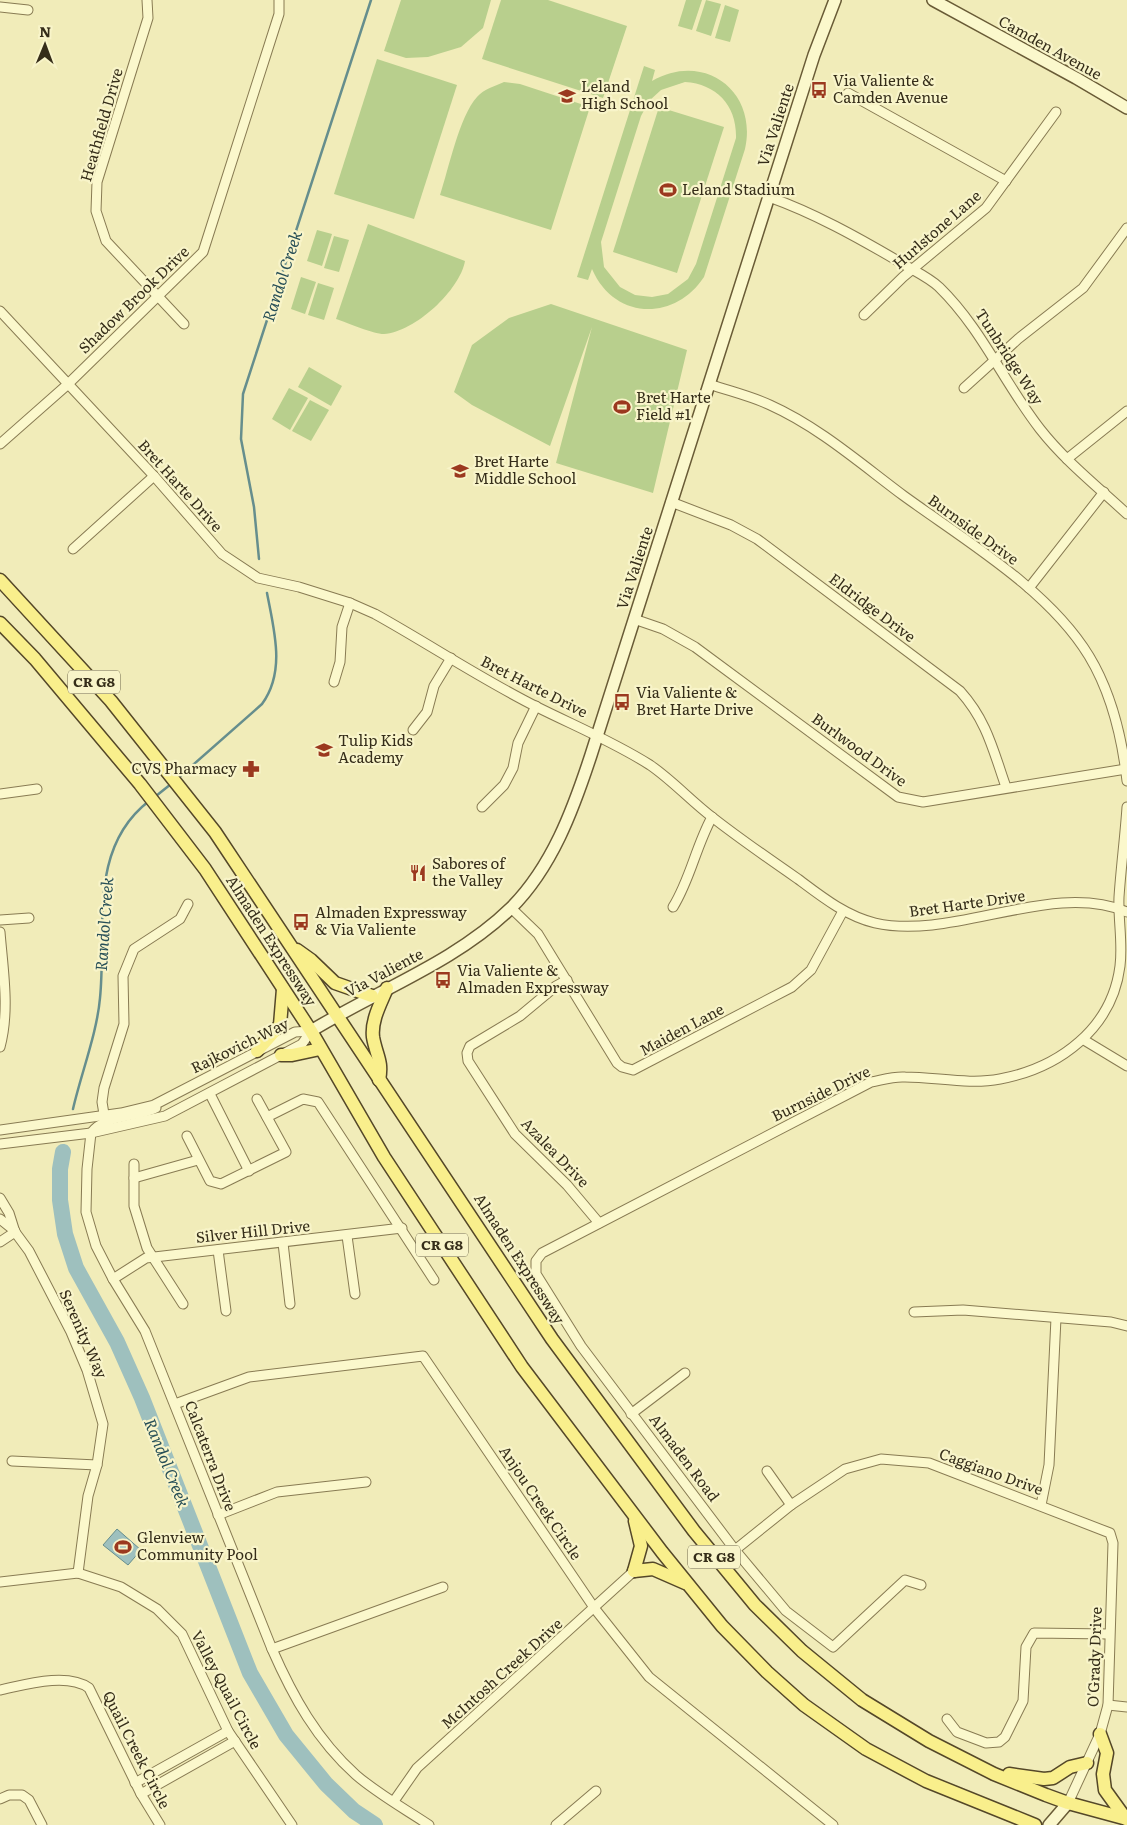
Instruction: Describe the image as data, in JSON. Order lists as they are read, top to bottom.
{
  "streets": {
    "main road": ["CR G8", "Almaden Expressway"],
    "street": [
      "Camden Avenue",
      "Heathfield Drive",
      "Via Valiente",
      "Hurlstone Lane",
      "Shadow Brook Drive",
      "Tunbridge Way",
      "Bret Harte Drive",
      "Burnside Drive",
      "Eldridge Drive",
      "Burlwood Drive",
      "Maiden Lane",
      "Rajkovich Way",
      "Azalea Drive",
      "Silver Hill Drive",
      "Serenity Way",
      "Calcaterra Drive",
      "Almaden Road",
      "Caggiano Drive",
      "Anjou Creek Circle",
      "O'Grady Drive",
      "McIntosh Creek Drive",
      "Valley Quail Circle",
      "Quail Creek Circle"
    ]
  },
  "crossings": [
    ["Heathfield Drive", "Shadow Brook Drive"],
    ["Via Valiente", "Tunbridge Way"],
    ["Via Valiente", "Bret Harte Drive"],
    ["Via Valiente", "Burnside Drive"],
    ["Via Valiente", "Eldridge Drive"],
    ["Via Valiente", "Burlwood Drive"],
    ["Via Valiente", "Almaden Expressway"],
    ["Via Valiente", "Maiden Lane"],
    ["Via Valiente", "Rajkovich Way"],
    ["Hurlstone Lane", "Tunbridge Way"],
    ["Shadow Brook Drive", "Bret Harte Drive"],
    ["Bret Harte Drive", "Burnside Drive"],
    ["Bret Harte Drive", "Maiden Lane"],
    ["Burnside Drive", "Burlwood Drive"],
    ["Burnside Drive", "Azalea Drive"],
    ["Burnside Drive", "Almaden Road"],
    ["Eldridge Drive", "Burlwood Drive"],
    ["Almaden Expressway", "Rajkovich Way"],
    ["Almaden Expressway", "O'Grady Drive"],
    ["Maiden Lane", "Azalea Drive"],
    ["Rajkovich Way", "Calcaterra Drive"],
    ["Silver Hill Drive", "Calcaterra Drive"],
    ["Serenity Way", "Valley Quail Circle"],
    ["Calcaterra Drive", "Anjou Creek Circle"],
    ["Calcaterra Drive", "McIntosh Creek Drive"],
    ["Almaden Road", "Caggiano Drive"],
    ["Caggiano Drive", "O'Grady Drive"],
    ["Anjou Creek Circle", "McIntosh Creek Drive"]
  ],
  "water": ["Randol Creek"],
  "places": {
    "bus stop": [
      "Via Valiente & Camden Avenue",
      "Via Valiente & Bret Harte Drive",
      "Almaden Expressway & Via Valiente",
      "Via Valiente & Almaden Expressway"
    ],
    "school or university": ["Leland High School", "Bret Harte Middle School", "Tulip Kids Academy"],
    "sports": ["Leland Stadium", "Bret Harte Field #1", "Glenview Community Pool"],
    "pharmacy": ["CVS Pharmacy"],
    "restaurant": ["Sabores of the Valley"]
  },
  "north": "top"
}
